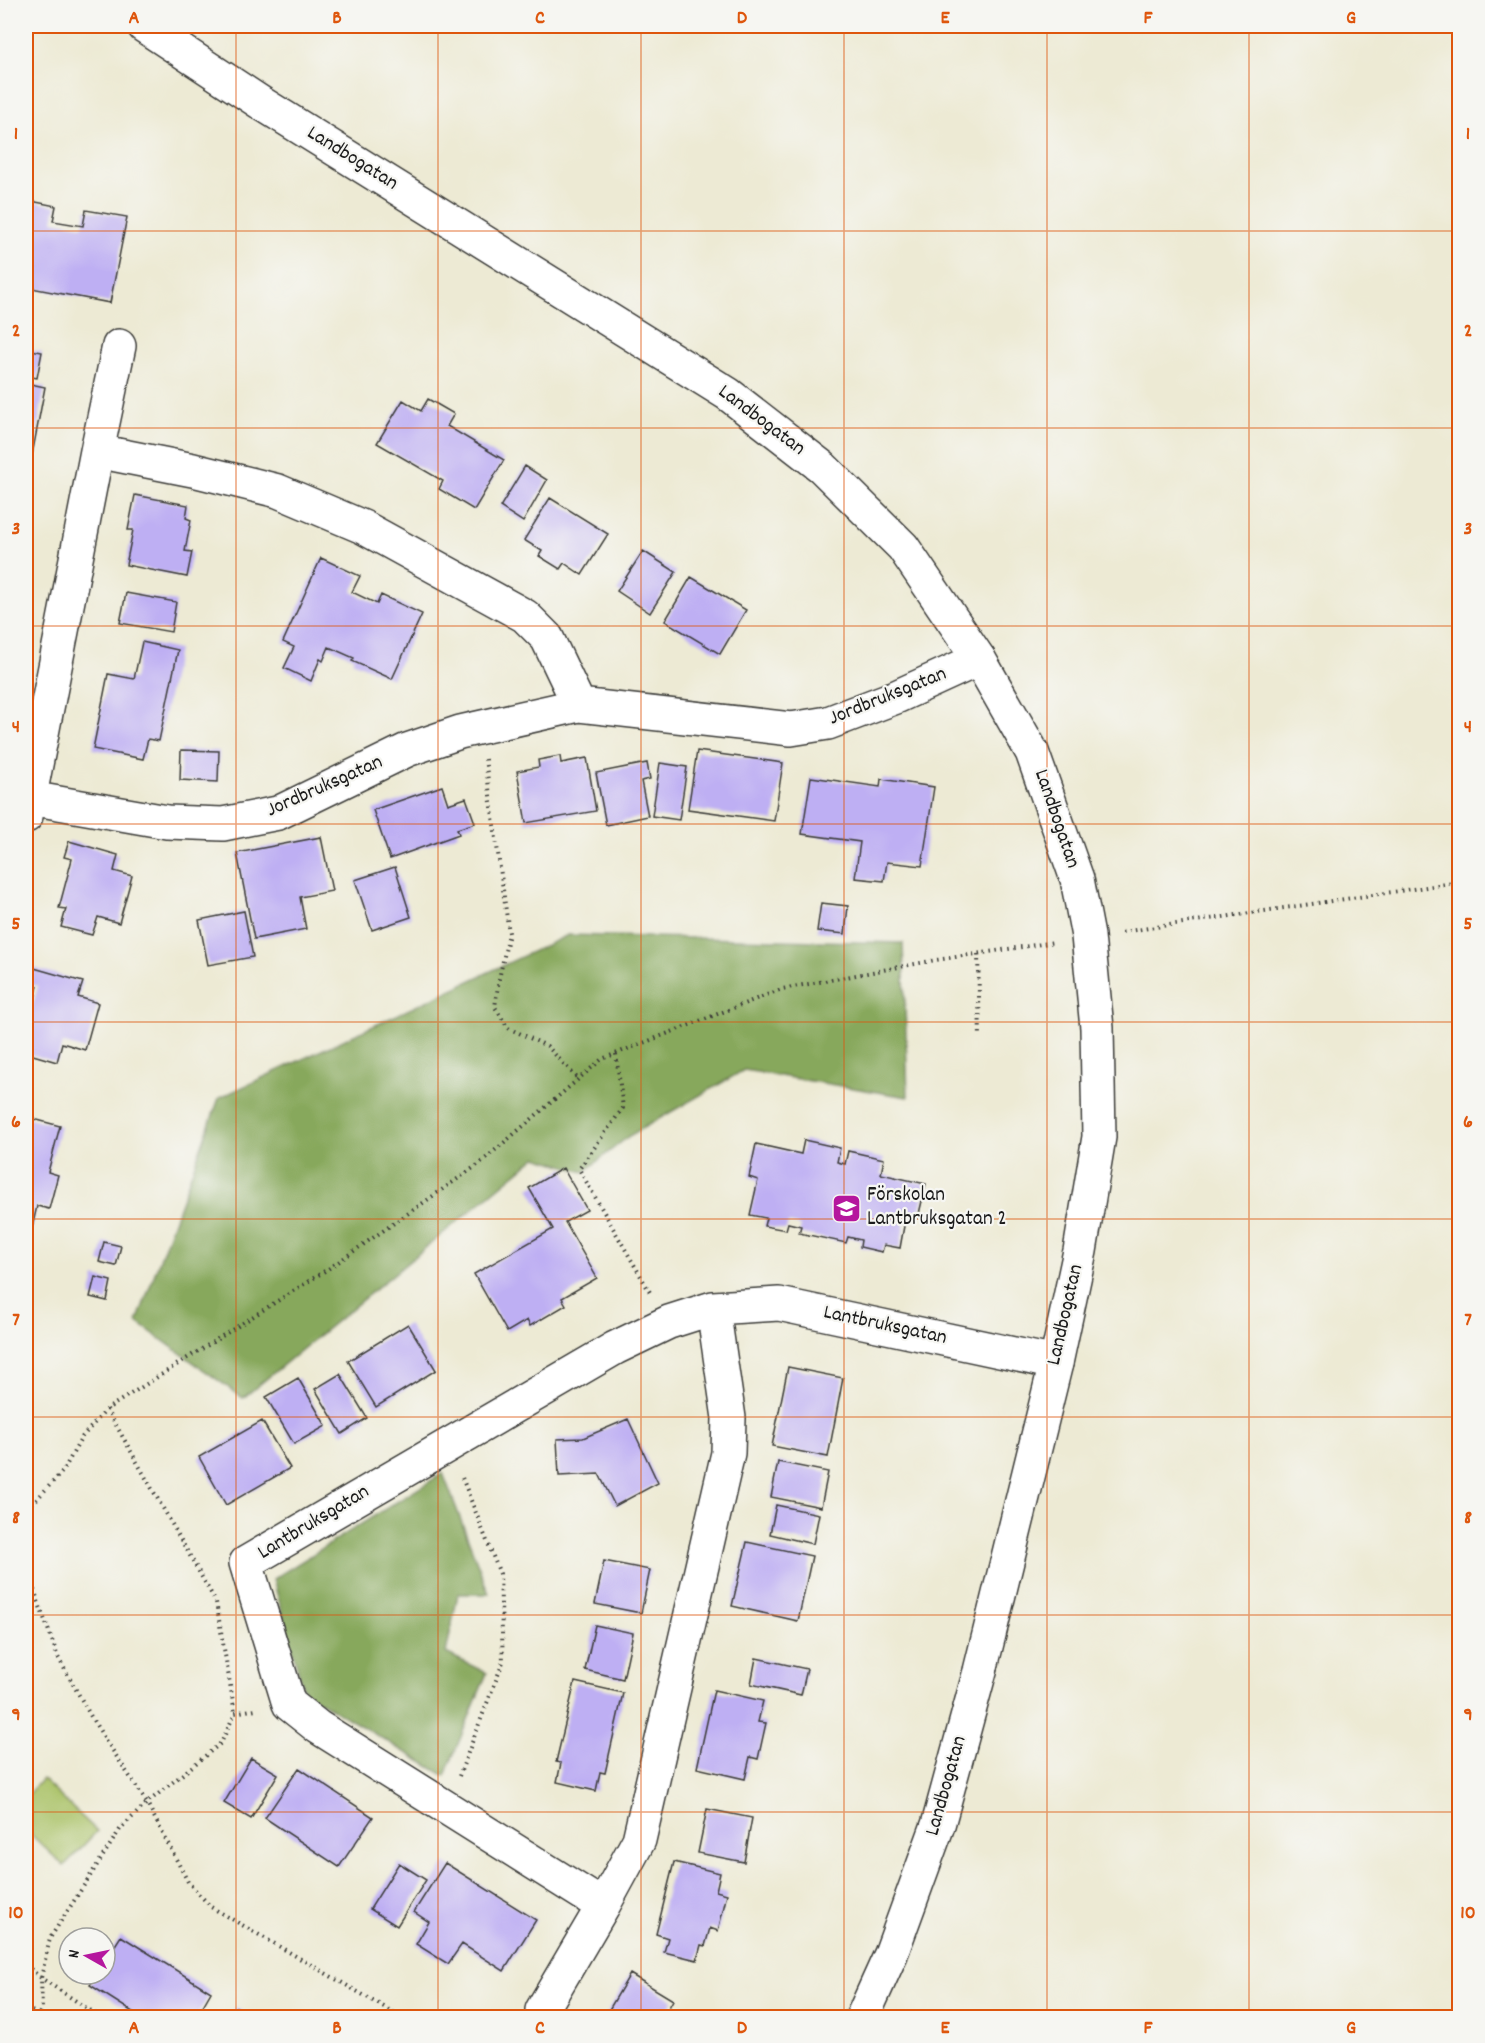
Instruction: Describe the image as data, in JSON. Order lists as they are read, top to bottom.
{
  "streets": {
    "street": ["Landbogatan", "Jordbruksgatan", "Lantbruksgatan"]
  },
  "crossings": [
    ["Landbogatan", "Jordbruksgatan"],
    ["Landbogatan", "Lantbruksgatan"]
  ],
  "places": {
    "school or university": ["Förskolan Lantbruksgatan 2"]
  },
  "north": "left",
  "grid": {
    "columns": [
      "A",
      "B",
      "C",
      "D",
      "E",
      "F",
      "G"
    ],
    "rows": [
      "1",
      "2",
      "3",
      "4",
      "5",
      "6",
      "7",
      "8",
      "9",
      "10"
    ]
  }
}
